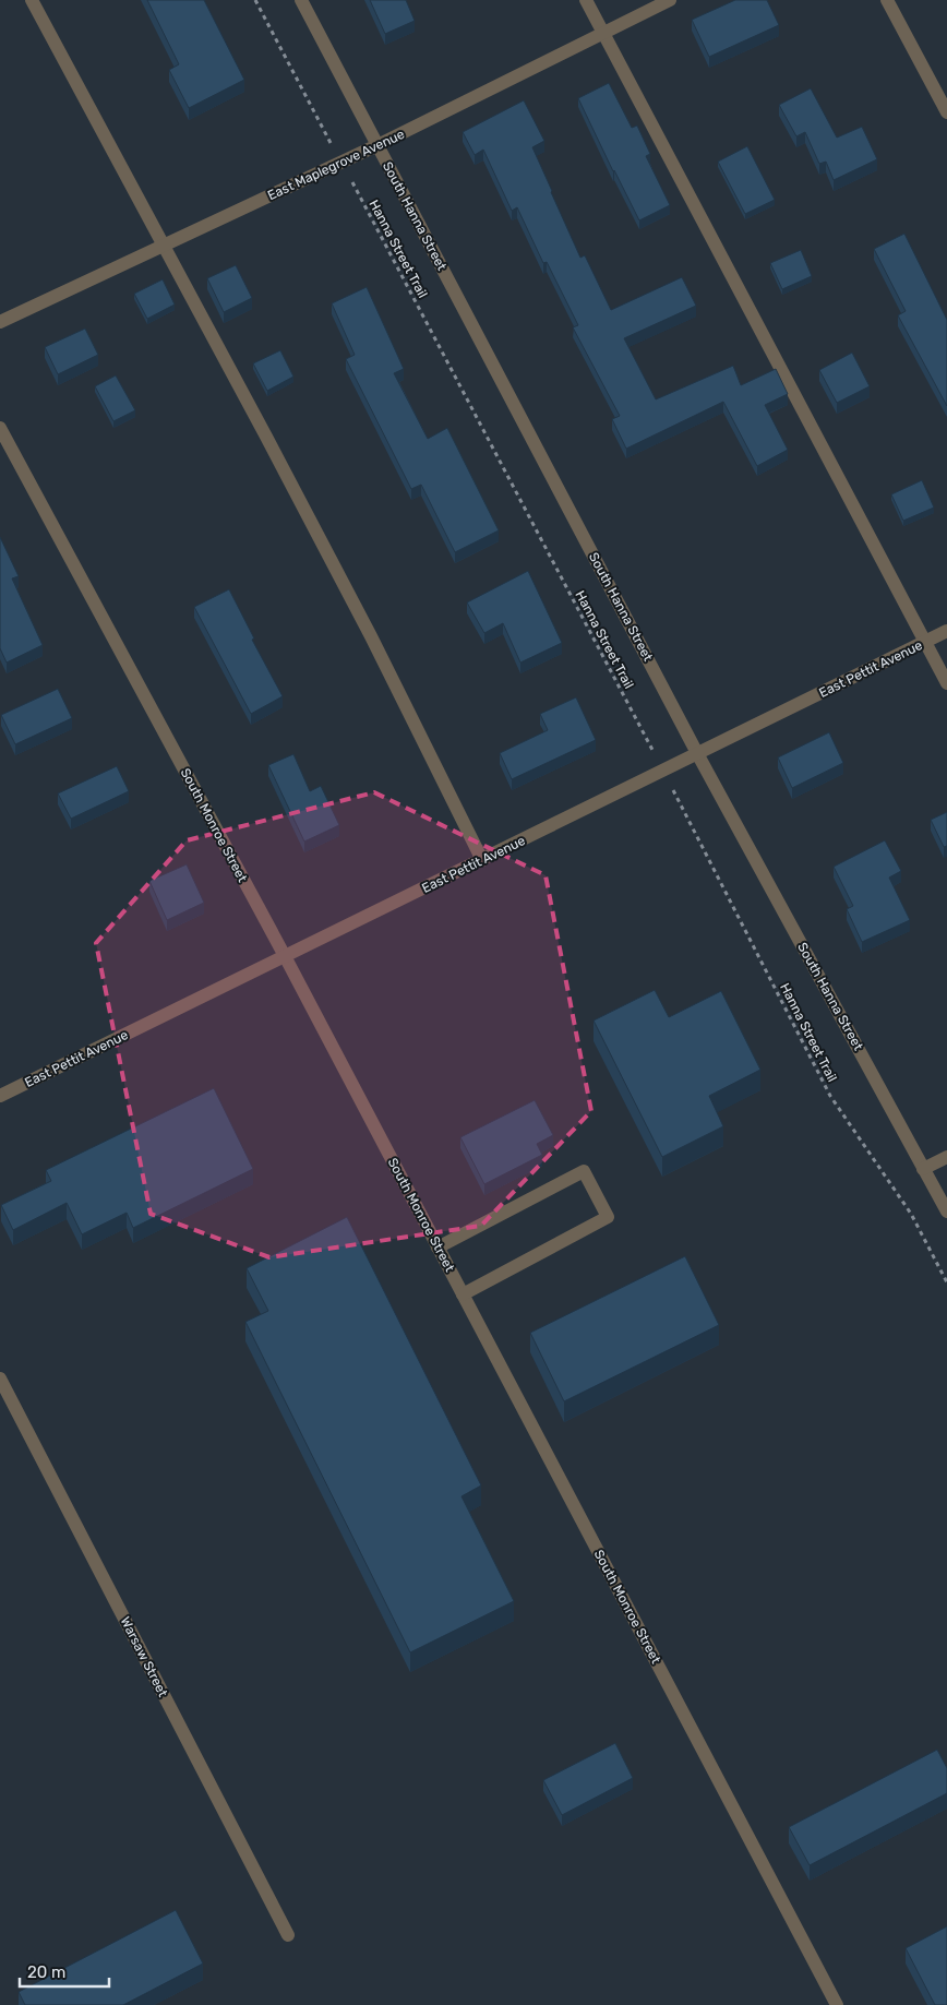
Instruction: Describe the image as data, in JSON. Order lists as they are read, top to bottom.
{
  "streets": {
    "street": [
      "East Maplegrove Avenue",
      "South Hanna Street",
      "East Pettit Avenue",
      "South Monroe Street",
      "Warsaw Street"
    ],
    "path": ["Hanna Street Trail"]
  },
  "crossings": [
    ["East Maplegrove Avenue", "South Hanna Street"],
    ["East Maplegrove Avenue", "Hanna Street Trail"],
    ["South Hanna Street", "East Pettit Avenue"],
    ["Hanna Street Trail", "East Pettit Avenue"],
    ["East Pettit Avenue", "South Monroe Street"]
  ],
  "scale_bar": "20 m"
}
